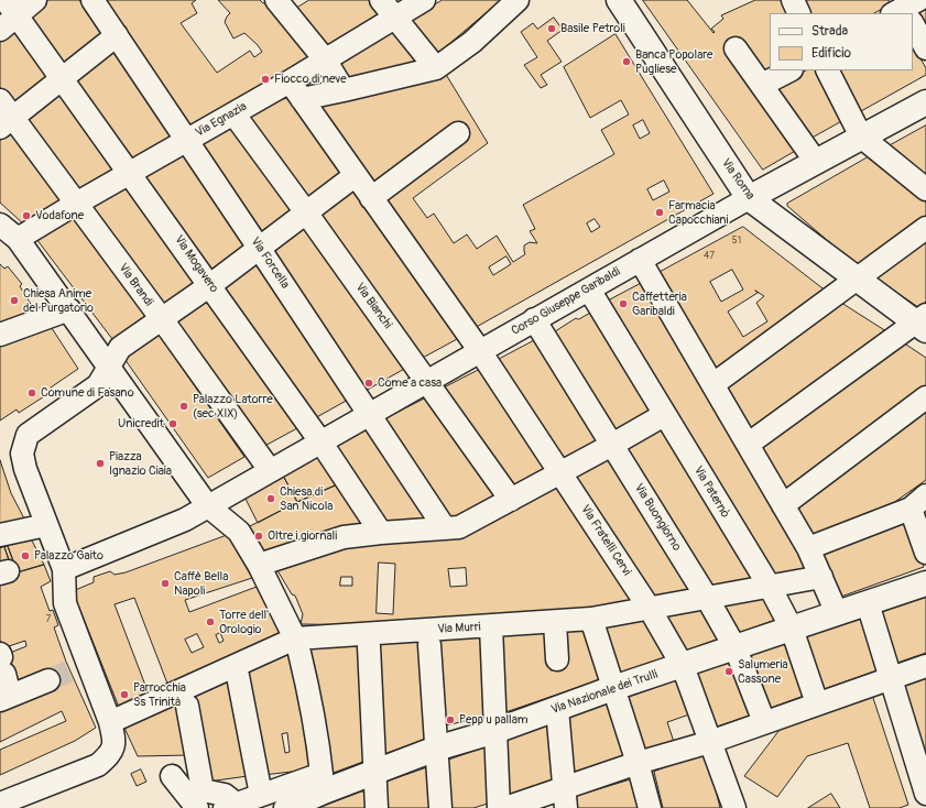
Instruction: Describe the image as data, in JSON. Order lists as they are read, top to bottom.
{
  "streets": {
    "street": [
      "Via Egnazia",
      "Via Roma",
      "Via Forcella",
      "Via Mogavero",
      "Via Brandi",
      "Corso Giuseppe Garibaldi",
      "Via Bianchi",
      "Via Paternò",
      "Via Buongiorno",
      "Via Fratelli Cervi",
      "Via Murri",
      "Via Nazionale dei Trulli"
    ]
  },
  "crossings": [
    ["Via Egnazia", "Via Forcella"],
    ["Via Egnazia", "Via Mogavero"],
    ["Via Egnazia", "Via Brandi"],
    ["Via Egnazia", "Via Bianchi"],
    ["Via Egnazia", "Via Fratelli Cervi"],
    ["Via Roma", "Corso Giuseppe Garibaldi"],
    ["Via Forcella", "Corso Giuseppe Garibaldi"],
    ["Via Mogavero", "Corso Giuseppe Garibaldi"],
    ["Via Brandi", "Corso Giuseppe Garibaldi"],
    ["Corso Giuseppe Garibaldi", "Via Bianchi"],
    ["Corso Giuseppe Garibaldi", "Via Paternò"],
    ["Corso Giuseppe Garibaldi", "Via Buongiorno"],
    ["Corso Giuseppe Garibaldi", "Via Fratelli Cervi"],
    ["Via Paternò", "Via Murri"],
    ["Via Paternò", "Via Nazionale dei Trulli"],
    ["Via Buongiorno", "Via Murri"],
    ["Via Buongiorno", "Via Nazionale dei Trulli"],
    ["Via Fratelli Cervi", "Via Murri"],
    ["Via Fratelli Cervi", "Via Nazionale dei Trulli"]
  ],
  "places": [
    "Basile Petroli",
    "Banca Popolare Pugliese",
    "Fiocco di neve",
    "Farmacia Capocchiani",
    "Vodafone",
    "Chiesa Anime del Purgatorio",
    "Caffetteria Garibaldi",
    "Come a casa",
    "Comune di Fasano",
    "Palazzo Latorre (sec XIX)",
    "Unicredit",
    "Piazza Ignazio Ciaia",
    "Chiesa di San Nicola",
    "Oltre i giornali",
    "Palazzo Gaito",
    "Caffè Bella Napoli",
    "Torre dell' Orologio",
    "Salumeria Cassone",
    "Parrocchia Ss Trinità",
    "Pepp u pallam"
  ],
  "house_numbers": ["51", "47", "7"],
  "legend": ["Strada", "Edificio"]
}
